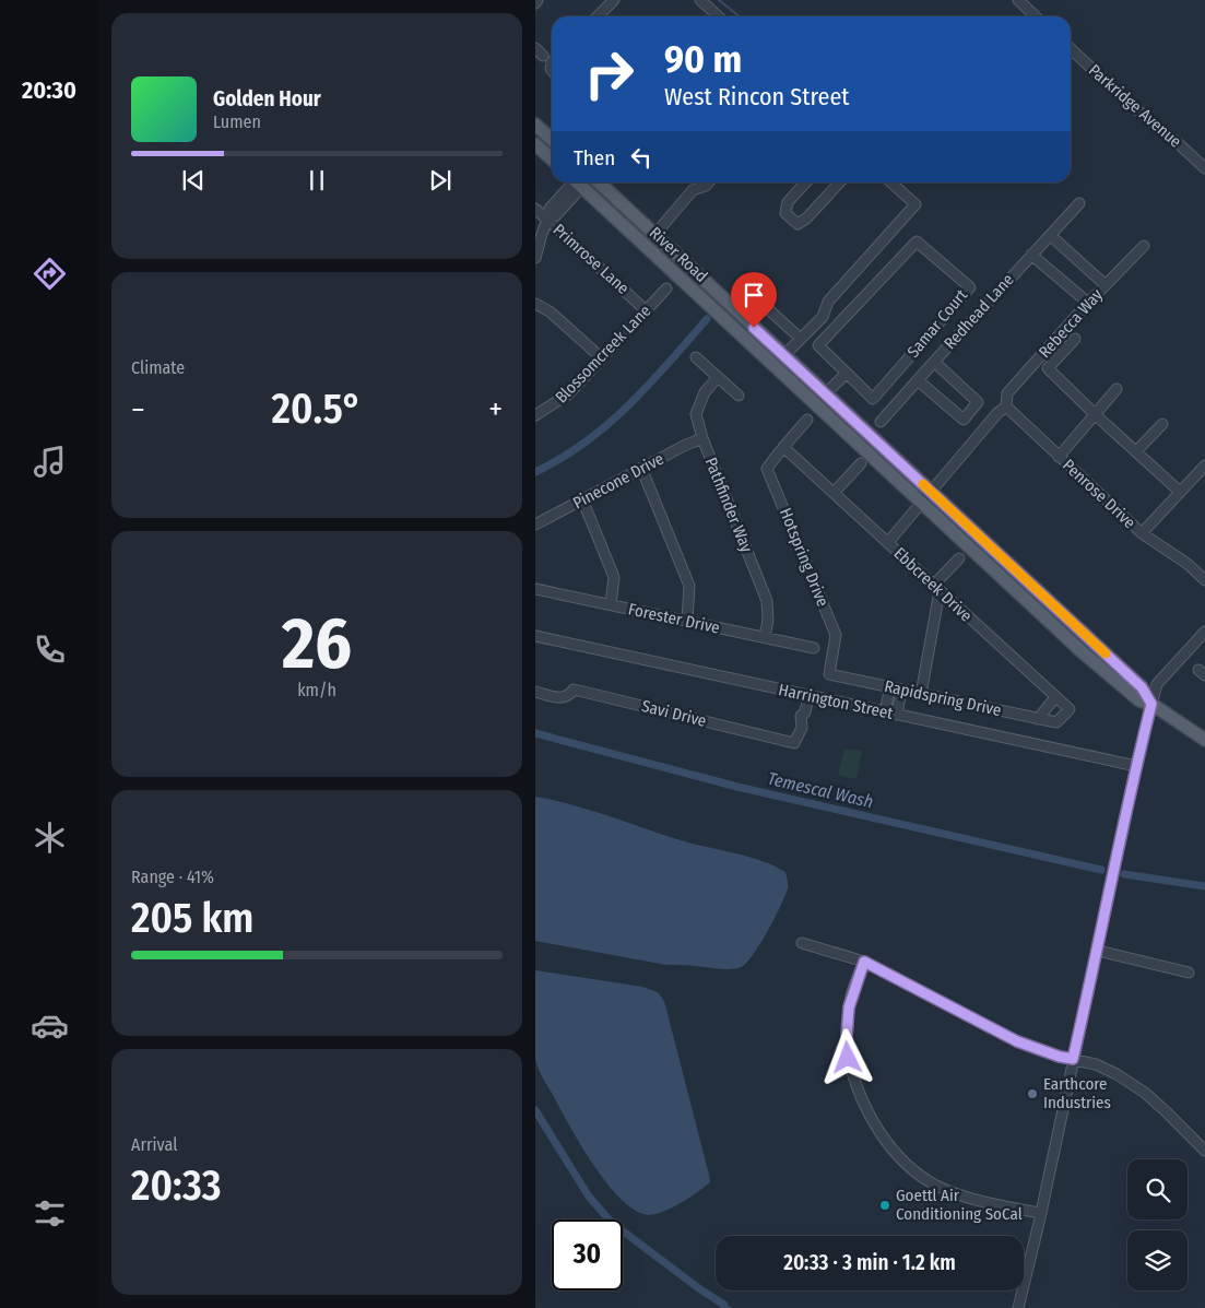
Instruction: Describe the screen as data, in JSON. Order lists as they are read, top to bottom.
{
  "streets": {
    "main road": ["River Road"],
    "street": [
      "Parkridge Avenue",
      "Primrose Lane",
      "Redhead Lane",
      "Samar Court",
      "Rebecca Way",
      "Blossomcreek Lane",
      "Pinecone Drive",
      "Penrose Drive",
      "Pathfinder Way",
      "Hotspring Drive",
      "Ebbcreek Drive",
      "Forester Drive",
      "Rapidspring Drive",
      "Harrington Street",
      "Savi Drive"
    ]
  },
  "crossings": [
    ["Primrose Lane", "Blossomcreek Lane"],
    ["Rebecca Way", "Penrose Drive"],
    ["Pinecone Drive", "Pathfinder Way"],
    ["Pathfinder Way", "Forester Drive"],
    ["Hotspring Drive", "Ebbcreek Drive"],
    ["Hotspring Drive", "Rapidspring Drive"],
    ["Ebbcreek Drive", "Rapidspring Drive"],
    ["Harrington Street", "Savi Drive"]
  ],
  "water": ["Temescal Wash"],
  "places": ["Earthcore Industries", "Goettl Air Conditioning SoCal"],
  "page": {
    "tabs": "20:30",
    "turn": ["90 m", "West Rincon Street"],
    "song": ["Golden Hour", "Lumen"],
    "then": "Then",
    "tile": [
      "Climate",
      ["26", "km/h"],
      ["Range · 41%", "205 km"],
      ["Arrival", "20:33"]
    ],
    "heat": ["−", "20.5°", "+"],
    "limit": "30",
    "trip": "20:33 · 3 min · 1.2 km"
  }
}
